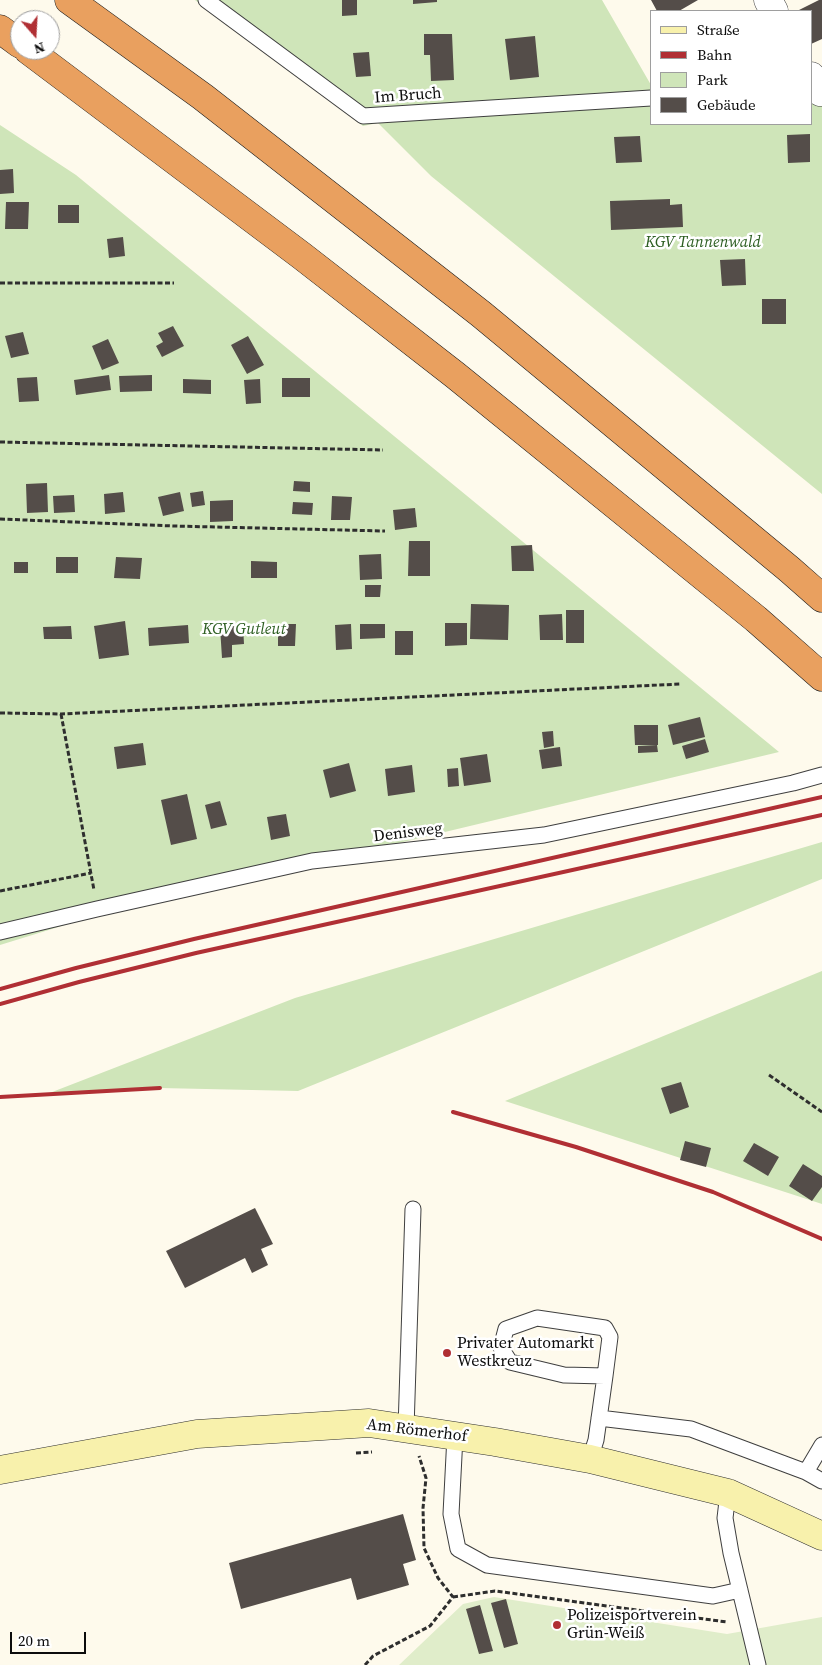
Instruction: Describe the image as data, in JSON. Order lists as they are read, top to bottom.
{
  "streets": {
    "main road": ["Am Römerhof"],
    "lane": ["Im Bruch", "Denisweg"]
  },
  "parks": ["KGV Tannenwald", "KGV Gutleut"],
  "places": ["Privater Automarkt Westkreuz", "Polizeisportverein Grün-Weiß"],
  "legend": [
    "Straße",
    "Bahn",
    "Park",
    "Gebäude"
  ],
  "scale_bar": "20 m",
  "north": "bottom"
}
